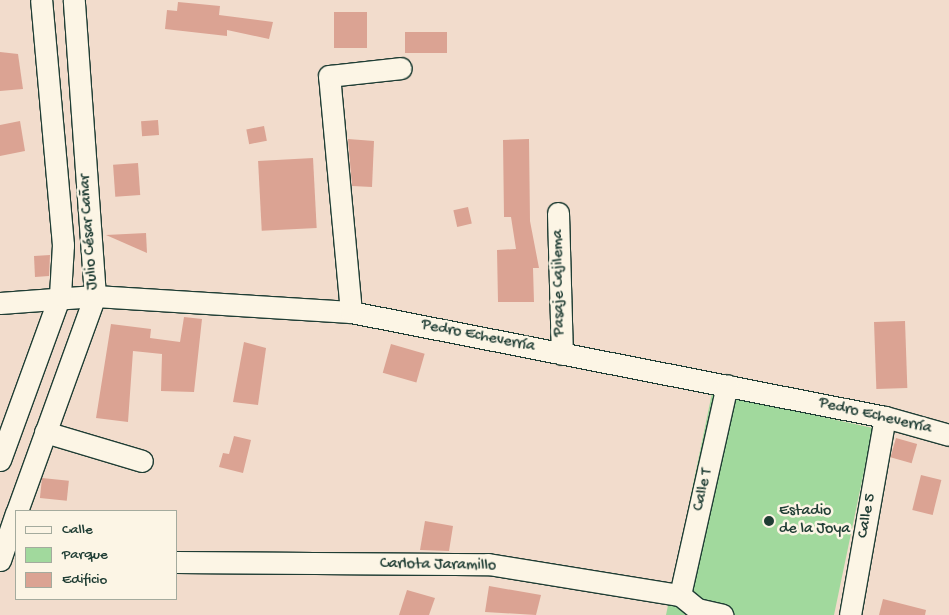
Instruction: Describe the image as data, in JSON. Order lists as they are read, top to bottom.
{
  "streets": {
    "street": [
      "Julio César Cañar",
      "Pasaje Cajilema",
      "Pedro Echeverría",
      "Calle T",
      "Calle 5",
      "Carlota Jaramillo"
    ]
  },
  "crossings": [
    ["Julio César Cañar", "Pedro Echeverría"],
    ["Pasaje Cajilema", "Pedro Echeverría"],
    ["Pedro Echeverría", "Calle T"],
    ["Pedro Echeverría", "Calle 5"],
    ["Calle T", "Carlota Jaramillo"]
  ],
  "places": ["Estadio de la Joya"],
  "legend": ["Calle", "Parque", "Edificio"]
}
